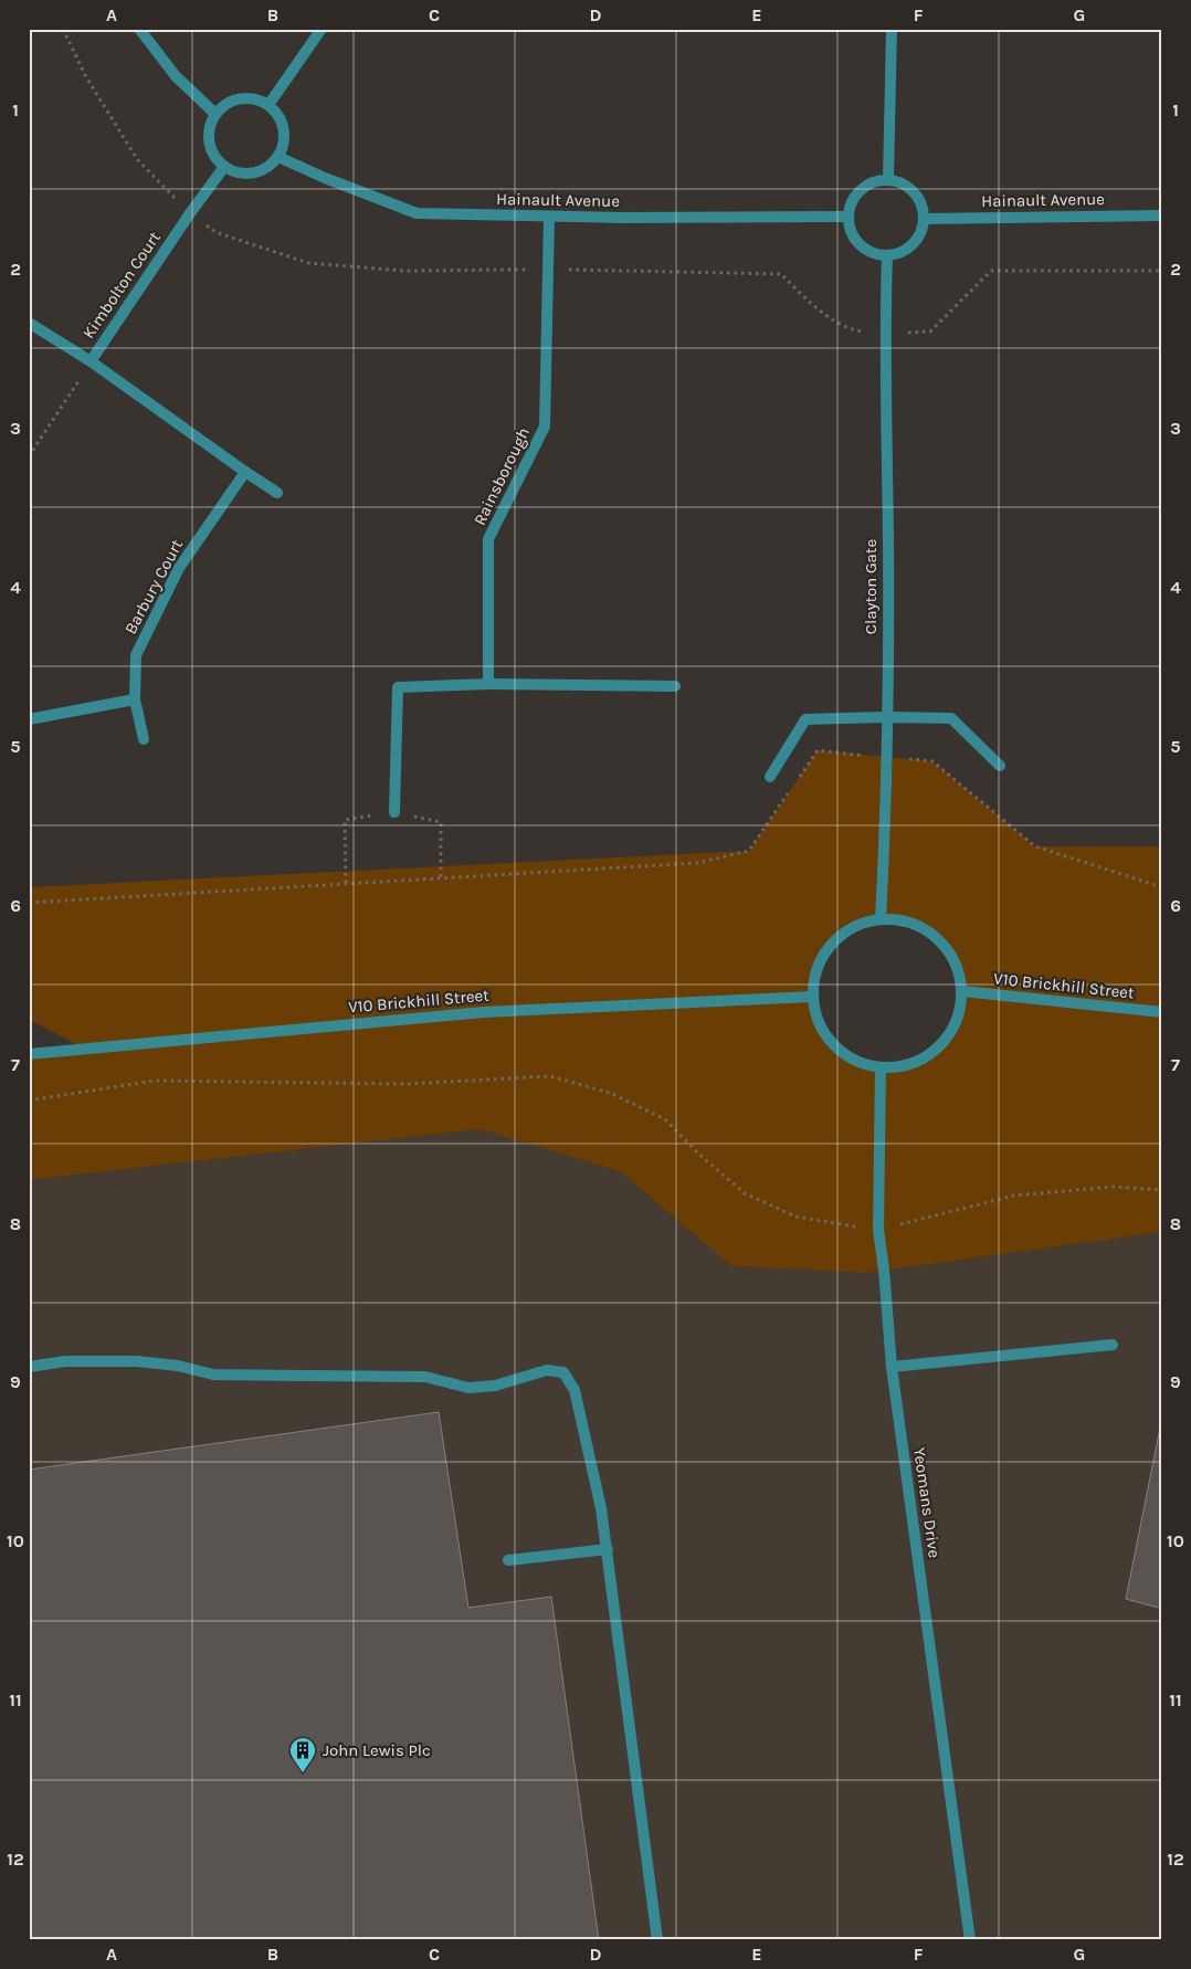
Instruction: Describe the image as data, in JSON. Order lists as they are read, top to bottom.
{
  "streets": {
    "street": [
      "Hainault Avenue",
      "Kimbolton Court",
      "Rainsborough",
      "Barbury Court",
      "Clayton Gate",
      "V10 Brickhill Street",
      "Yeomans Drive"
    ]
  },
  "crossings": [
    ["Hainault Avenue", "Kimbolton Court"],
    ["Hainault Avenue", "Rainsborough"],
    ["Hainault Avenue", "Clayton Gate"],
    ["Clayton Gate", "V10 Brickhill Street"],
    ["Clayton Gate", "Yeomans Drive"],
    ["V10 Brickhill Street", "Yeomans Drive"]
  ],
  "places": {
    "building": ["John Lewis Plc"]
  },
  "grid": {
    "columns": [
      "A",
      "B",
      "C",
      "D",
      "E",
      "F",
      "G"
    ],
    "rows": [
      "1",
      "2",
      "3",
      "4",
      "5",
      "6",
      "7",
      "8",
      "9",
      "10",
      "11",
      "12"
    ]
  }
}
